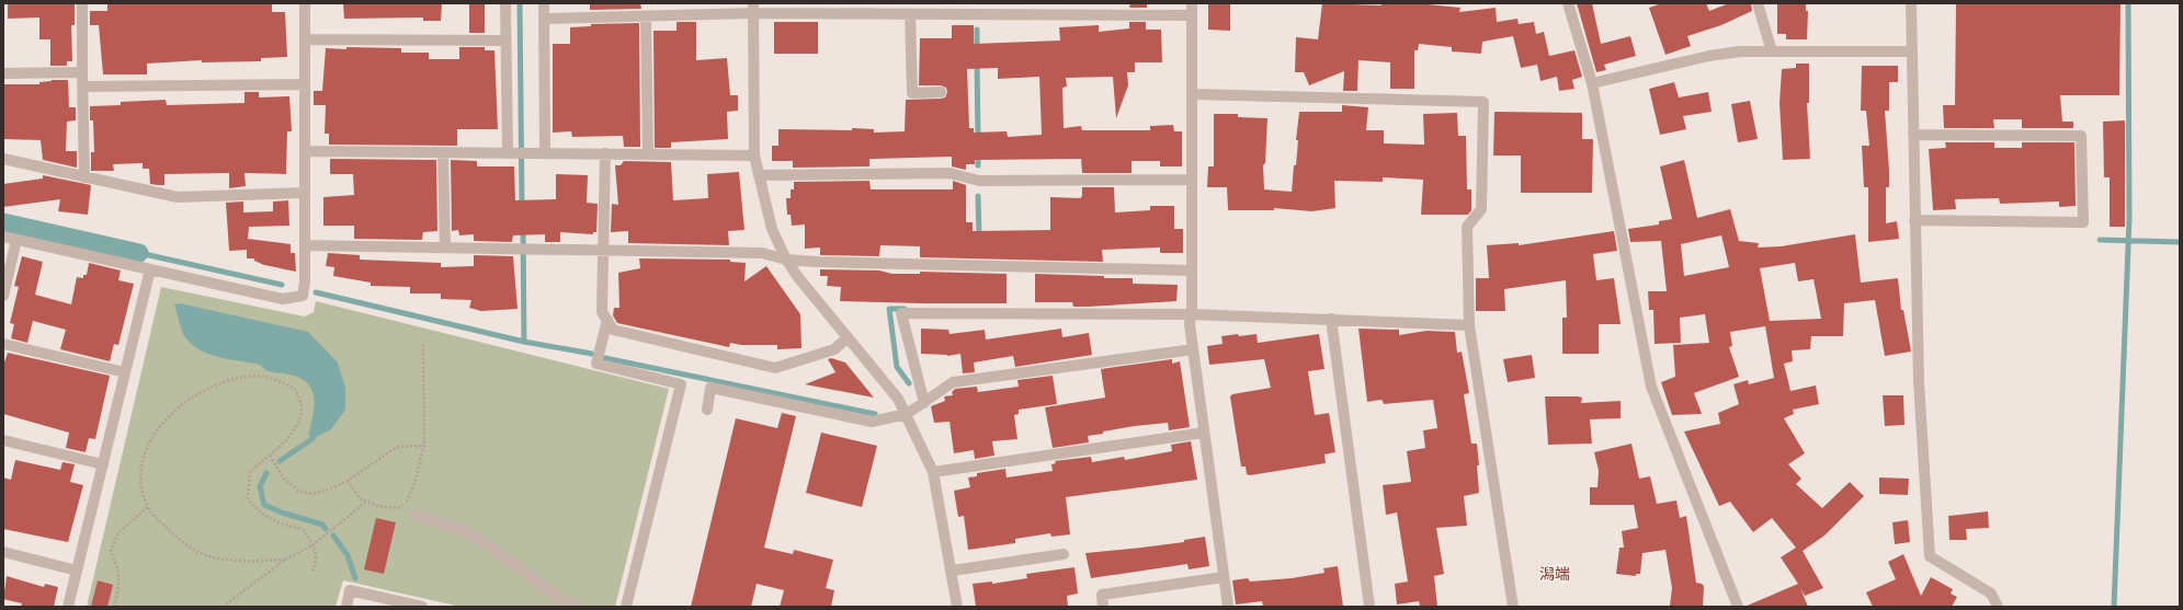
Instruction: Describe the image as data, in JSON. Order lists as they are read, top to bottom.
{
  "districts": ["潟端"]
}
